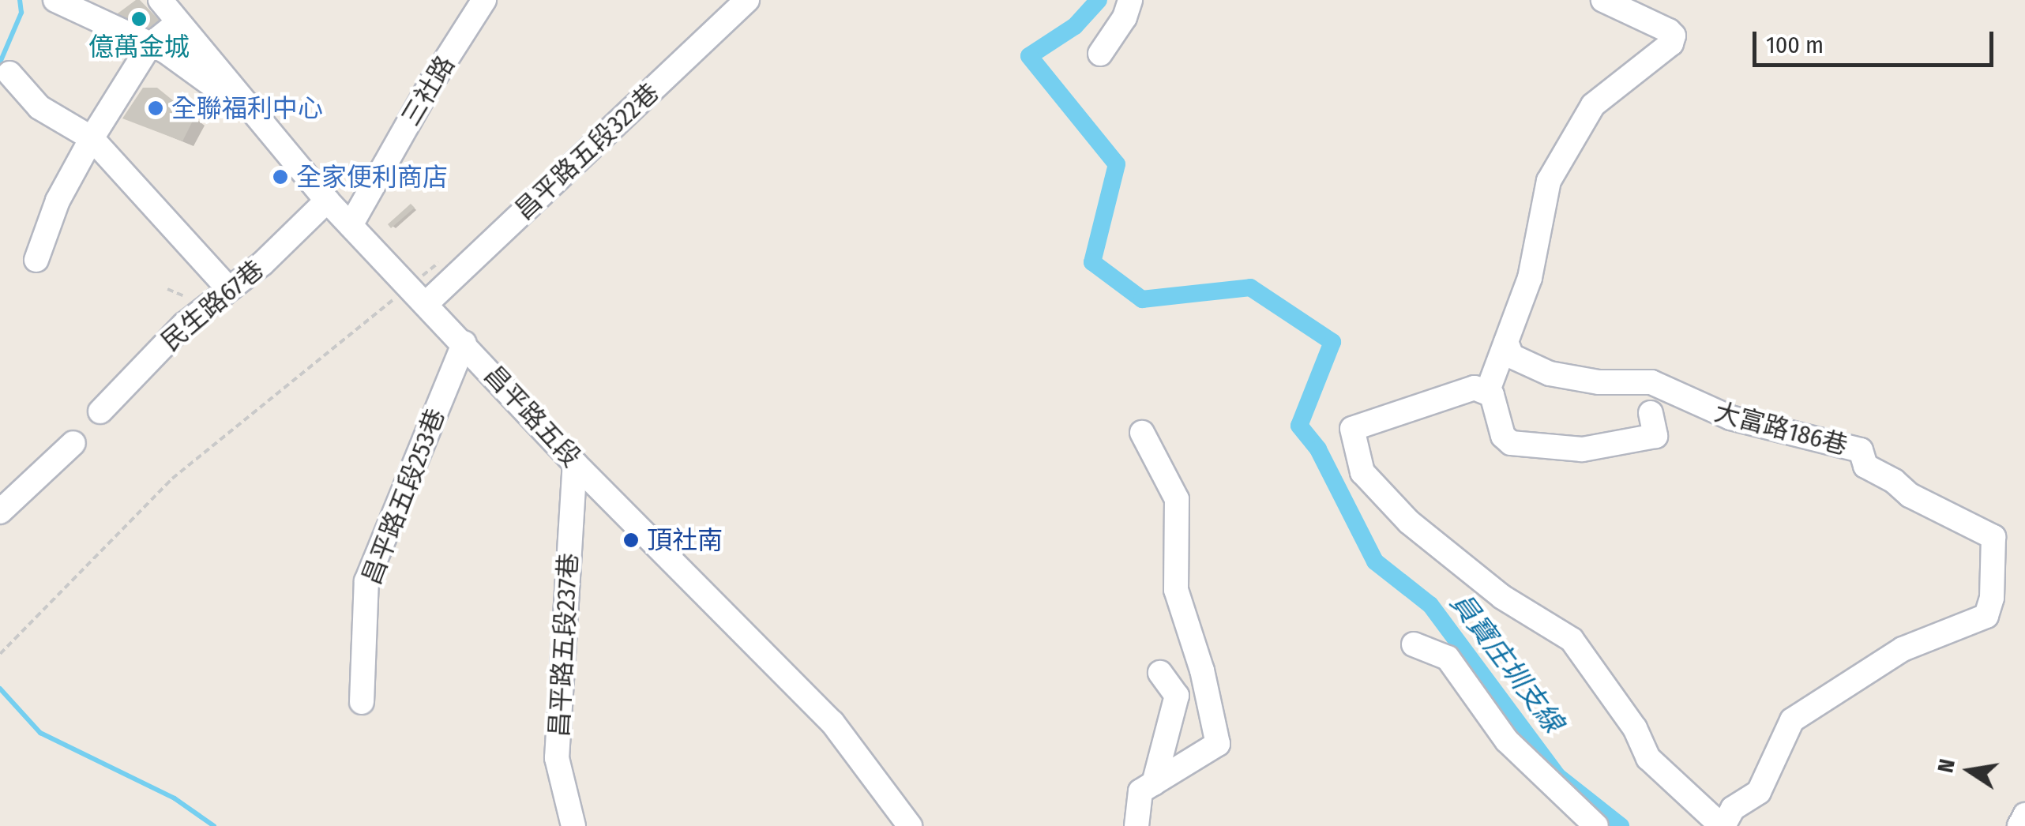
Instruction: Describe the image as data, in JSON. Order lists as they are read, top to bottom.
{
  "streets": {
    "street": [
      "三社路",
      "昌平路五段322巷",
      "民生路67巷",
      "昌平路五段",
      "大富路186巷",
      "昌平路五段253巷",
      "昌平路五段237巷"
    ]
  },
  "crossings": [
    ["三社路", "昌平路五段"],
    ["昌平路五段322巷", "昌平路五段"],
    ["民生路67巷", "昌平路五段"],
    ["昌平路五段", "昌平路五段253巷"],
    ["昌平路五段", "昌平路五段237巷"]
  ],
  "water": ["員寶庄圳支線"],
  "places": [
    "億萬金城",
    "全聯福利中心",
    "全家便利商店",
    "頂社南"
  ],
  "scale_bar": "100 m",
  "north": "left"
}
